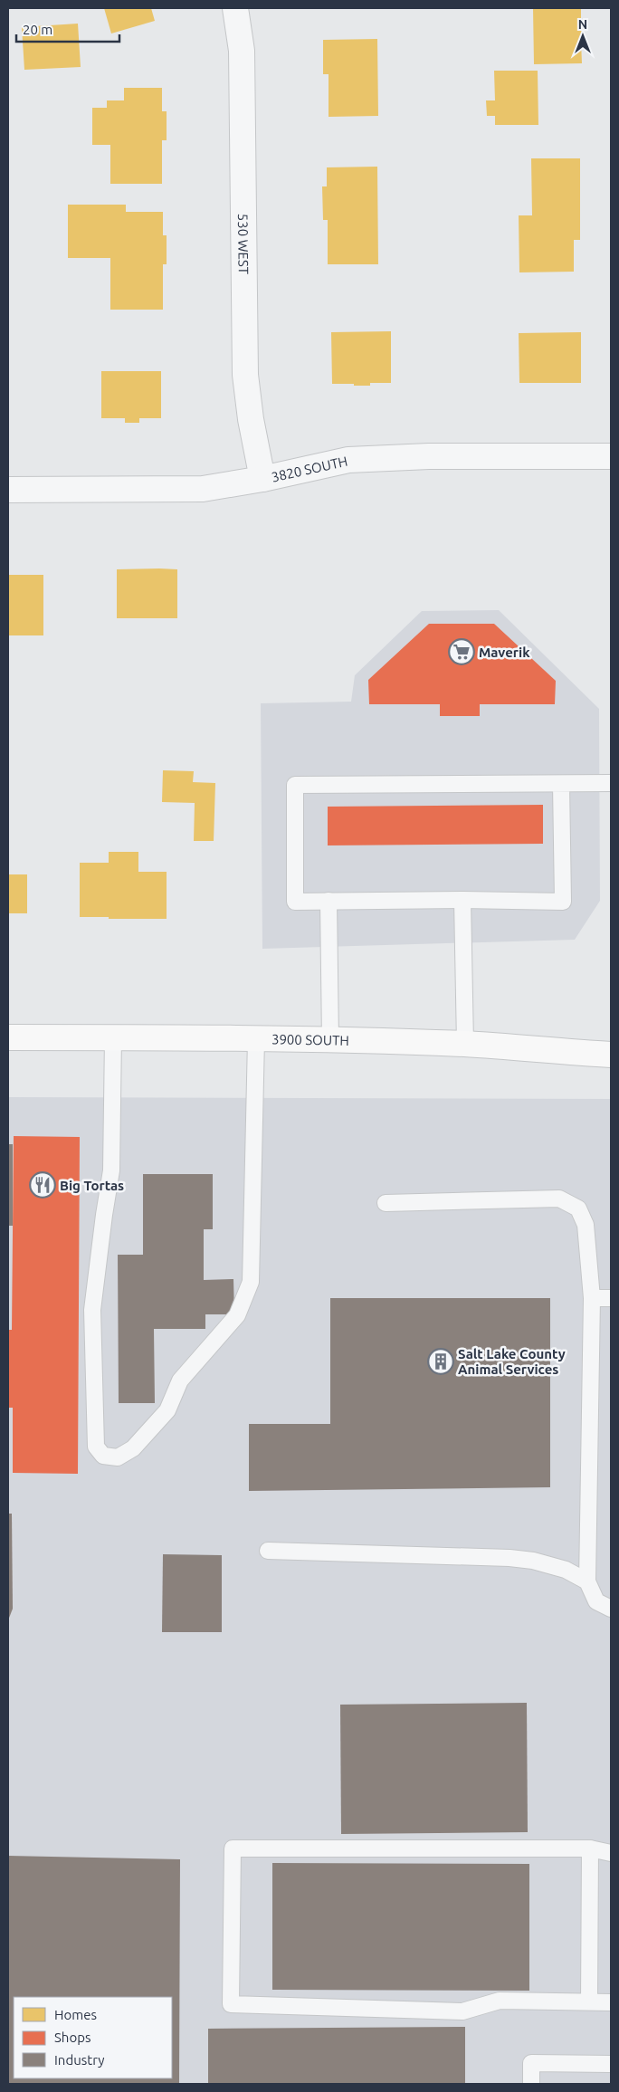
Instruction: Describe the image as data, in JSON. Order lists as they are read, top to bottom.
{
  "streets": {
    "main road": ["3900 SOUTH"],
    "street": ["530 WEST", "3820 SOUTH"]
  },
  "crossings": [
    ["530 WEST", "3820 SOUTH"]
  ],
  "places": {
    "supermarket": ["Maverik"],
    "restaurant": ["Big Tortas"],
    "building": ["Salt Lake County Animal Services"]
  },
  "legend": ["Homes", "Shops", "Industry"],
  "scale_bar": "20 m",
  "north": "top"
}
